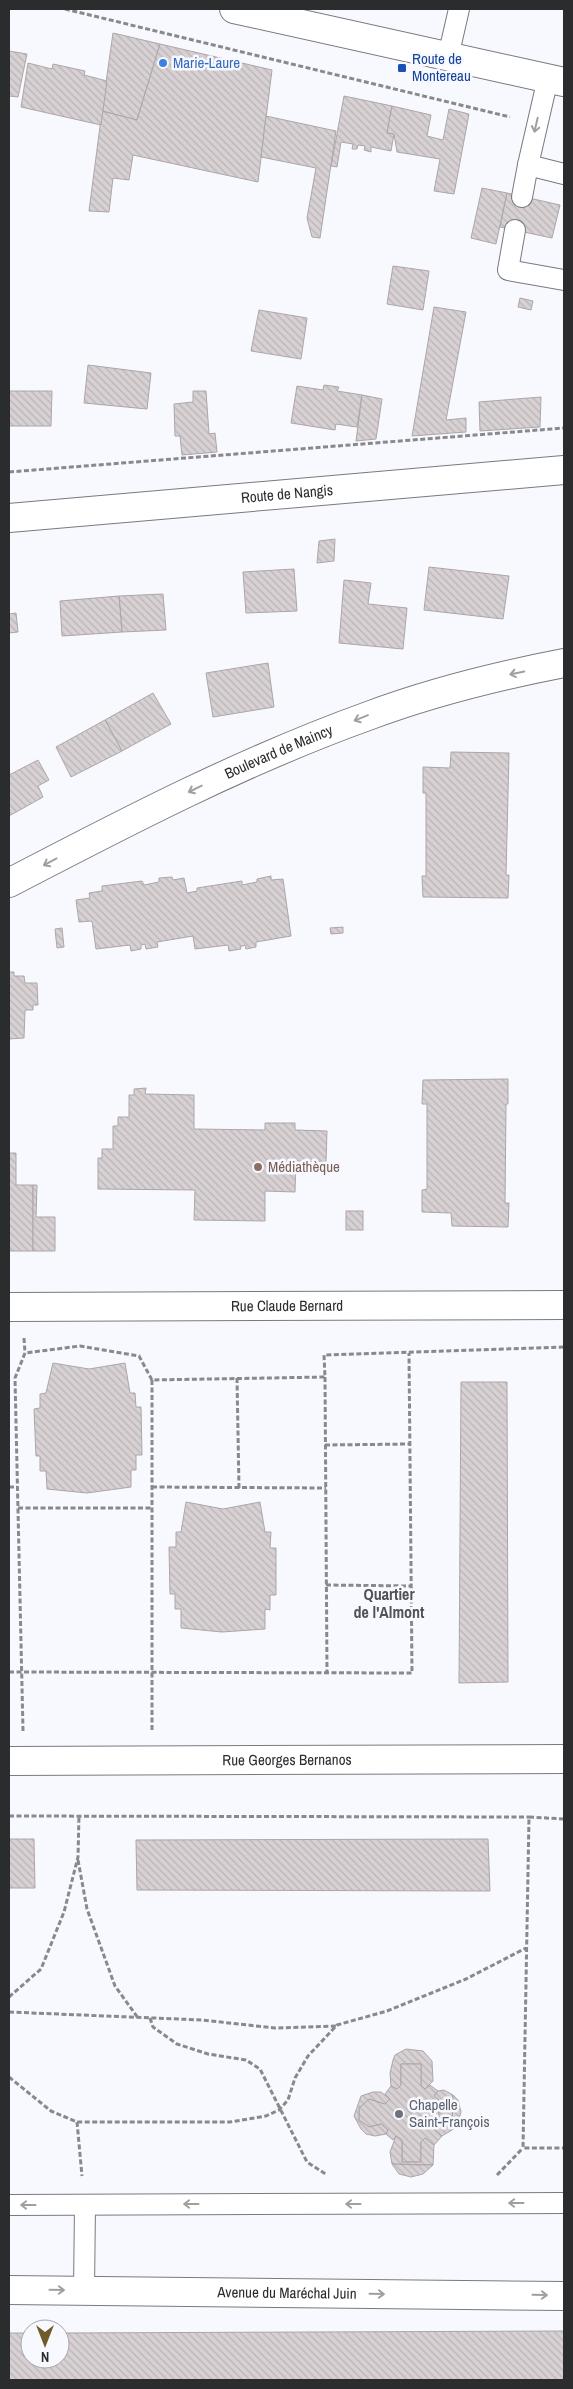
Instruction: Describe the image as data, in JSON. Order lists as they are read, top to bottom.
{
  "streets": {
    "street": [
      "Route de Nangis",
      "Boulevard de Maincy",
      "Rue Claude Bernard",
      "Rue Georges Bernanos",
      "Avenue du Maréchal Juin"
    ]
  },
  "one_way": ["Boulevard de Maincy", "Avenue du Maréchal Juin"],
  "districts": ["Quartier de l'Almont"],
  "places": {
    "other": ["Marie-Laure", "Médiathèque", "Chapelle Saint-François"],
    "transit": ["Route de Montereau"]
  },
  "north": "bottom"
}
